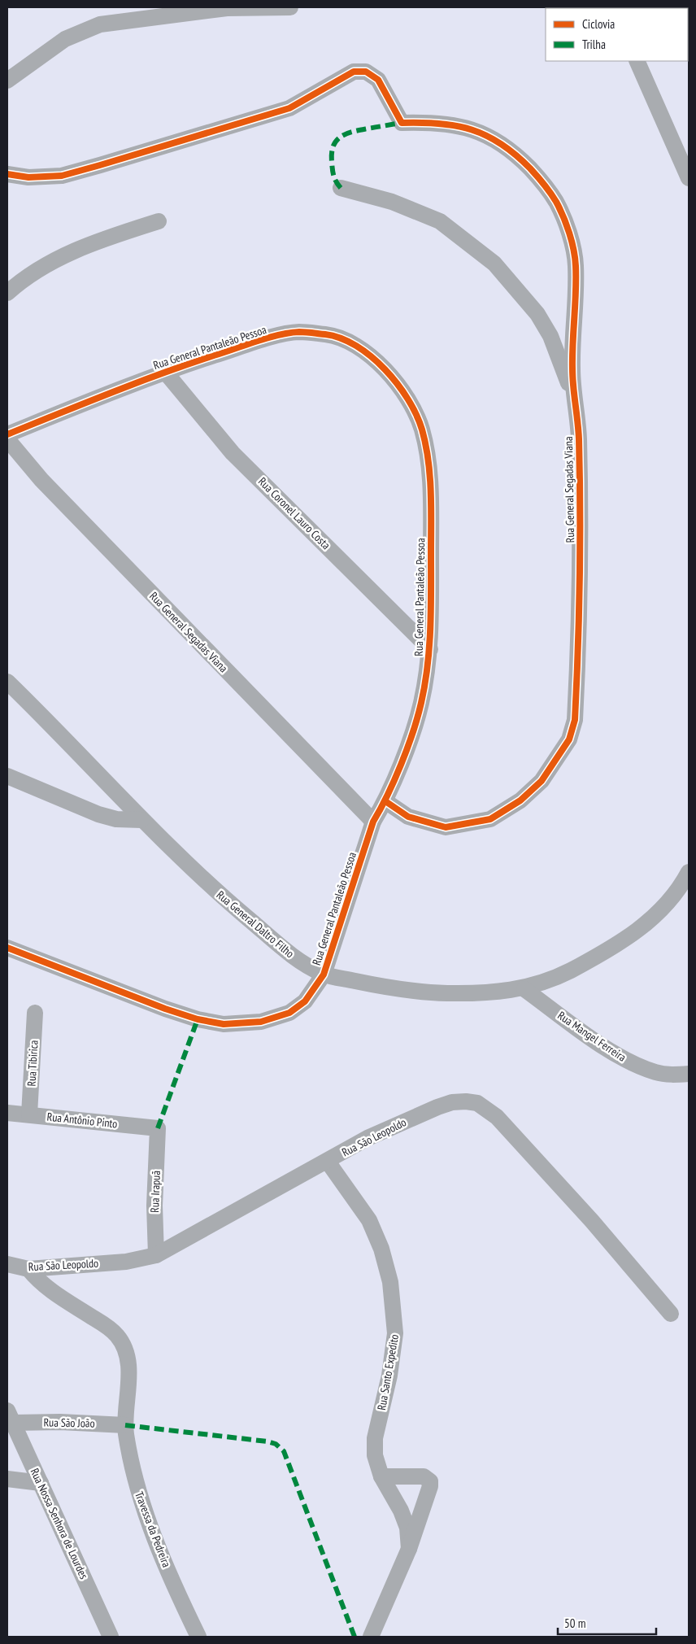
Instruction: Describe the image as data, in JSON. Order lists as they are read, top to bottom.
{
  "streets": {
    "street": [
      "Rua General Pantaleão Pessoa",
      "Rua General Segadas Viana",
      "Rua Coronel Lauro Costa",
      "Rua General Daltro Filho",
      "Rua Mangel Ferreira",
      "Rua Tibirica",
      "Rua Antônio Pinto",
      "Rua São Leopoldo",
      "Rua Irapuã",
      "Rua Santo Expedito",
      "Rua São João",
      "Rua Nossa Senhora de Lourdes",
      "Travessa da Pedreira"
    ]
  },
  "crossings": [
    ["Rua General Pantaleão Pessoa", "Rua General Segadas Viana"],
    ["Rua General Pantaleão Pessoa", "Rua Coronel Lauro Costa"],
    ["Rua General Pantaleão Pessoa", "Rua General Daltro Filho"],
    ["Rua General Daltro Filho", "Rua Mangel Ferreira"],
    ["Rua Tibirica", "Rua Antônio Pinto"],
    ["Rua Antônio Pinto", "Rua Irapuã"],
    ["Rua São Leopoldo", "Rua Irapuã"],
    ["Rua São Leopoldo", "Rua Santo Expedito"],
    ["Rua São Leopoldo", "Travessa da Pedreira"],
    ["Rua São João", "Rua Nossa Senhora de Lourdes"],
    ["Rua São João", "Travessa da Pedreira"]
  ],
  "legend": ["Ciclovia", "Trilha"],
  "scale_bar": "50 m"
}
